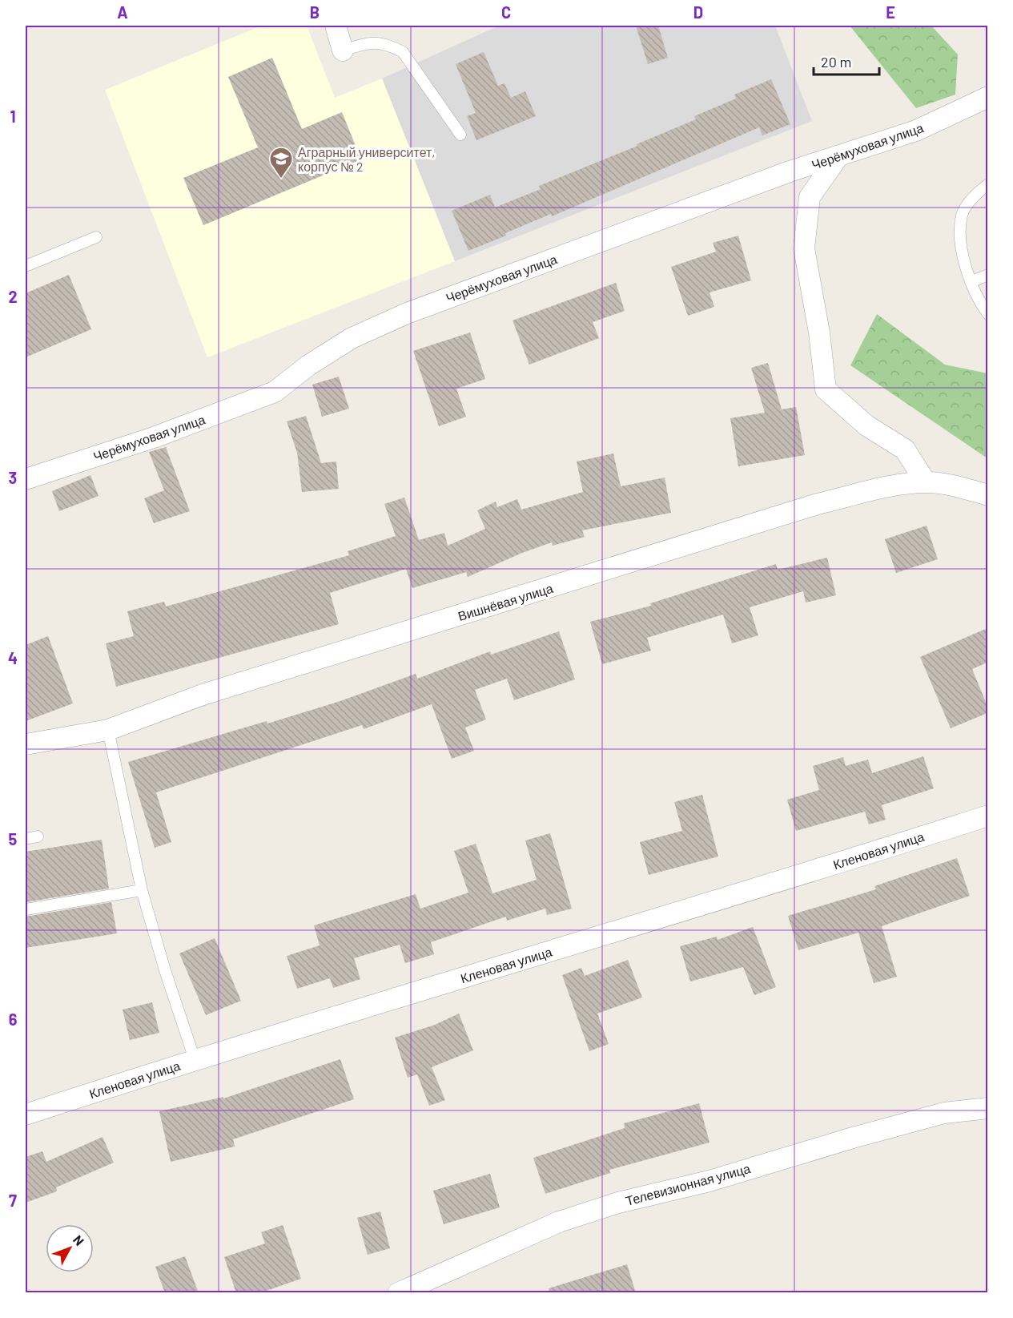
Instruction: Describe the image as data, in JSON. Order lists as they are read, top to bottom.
{
  "streets": {
    "street": [
      "Черёмуховая улица",
      "Вишнёвая улица",
      "Кленовая улица",
      "Телевизионная улица"
    ]
  },
  "places": {
    "school or university": ["Аграрный университет, корпус № 2"]
  },
  "scale_bar": "20 m",
  "north": "top right",
  "grid": {
    "columns": [
      "A",
      "B",
      "C",
      "D",
      "E"
    ],
    "rows": [
      "1",
      "2",
      "3",
      "4",
      "5",
      "6",
      "7"
    ]
  }
}
